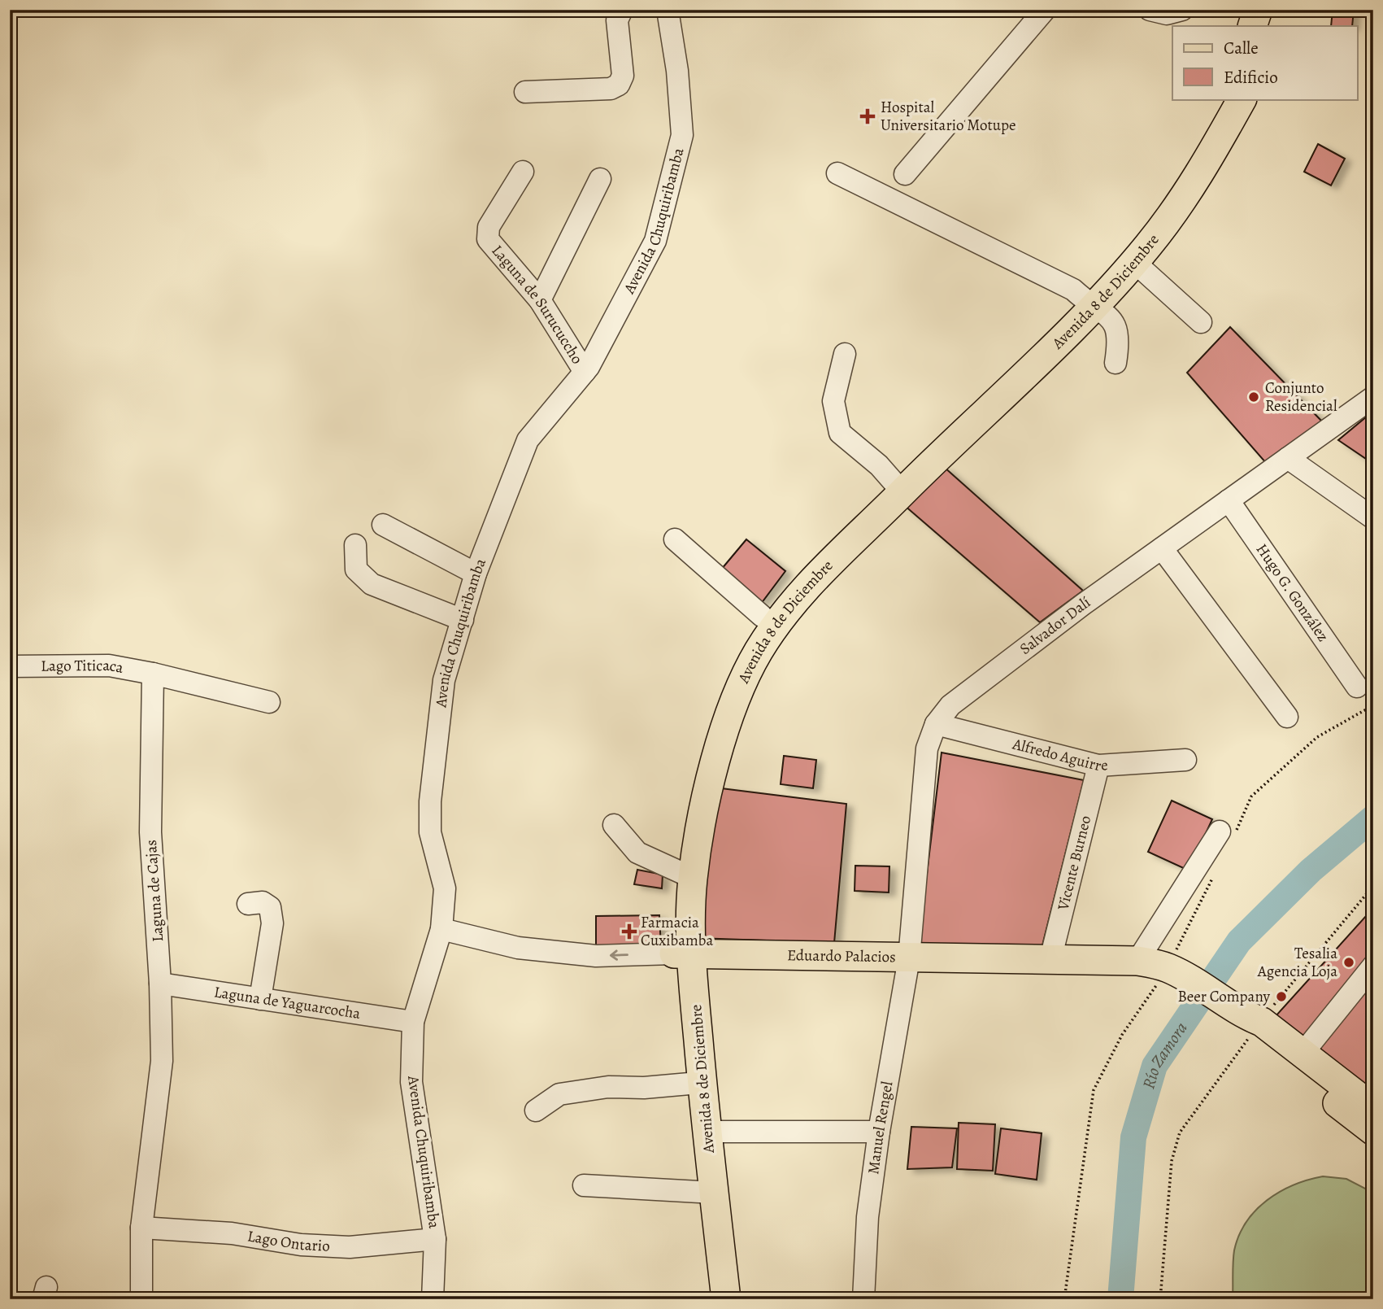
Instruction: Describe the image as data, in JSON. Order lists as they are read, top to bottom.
{
  "streets": {
    "main road": ["Avenida 8 de Diciembre", "Eduardo Palacios"],
    "street": [
      "Avenida Chuquiribamba",
      "Laguna de Surucuccho",
      "Hugo G. González",
      "Salvador Dalí",
      "Lago Titicaca",
      "Alfredo Aguirre",
      "Vicente Burneo",
      "Laguna de Cajas",
      "Laguna de Yaguarcocha",
      "Manuel Rengel",
      "Lago Ontario"
    ]
  },
  "crossings": [
    ["Avenida Chuquiribamba", "Laguna de Surucuccho"],
    ["Avenida Chuquiribamba", "Eduardo Palacios"],
    ["Avenida Chuquiribamba", "Laguna de Yaguarcocha"],
    ["Avenida Chuquiribamba", "Lago Ontario"],
    ["Avenida 8 de Diciembre", "Eduardo Palacios"],
    ["Hugo G. González", "Salvador Dalí"],
    ["Salvador Dalí", "Alfredo Aguirre"],
    ["Salvador Dalí", "Eduardo Palacios"],
    ["Salvador Dalí", "Manuel Rengel"],
    ["Lago Titicaca", "Laguna de Cajas"],
    ["Alfredo Aguirre", "Vicente Burneo"],
    ["Vicente Burneo", "Eduardo Palacios"],
    ["Laguna de Cajas", "Laguna de Yaguarcocha"],
    ["Laguna de Cajas", "Lago Ontario"],
    ["Eduardo Palacios", "Manuel Rengel"]
  ],
  "water": ["Río Zamora"],
  "places": {
    "health": ["Hospital Universitario Motupe", "Farmacia Cuxibamba"],
    "other": ["Conjunto Residencial", "Tesalia Agencia Loja", "Beer Company"]
  },
  "legend": ["Calle", "Edificio"]
}
